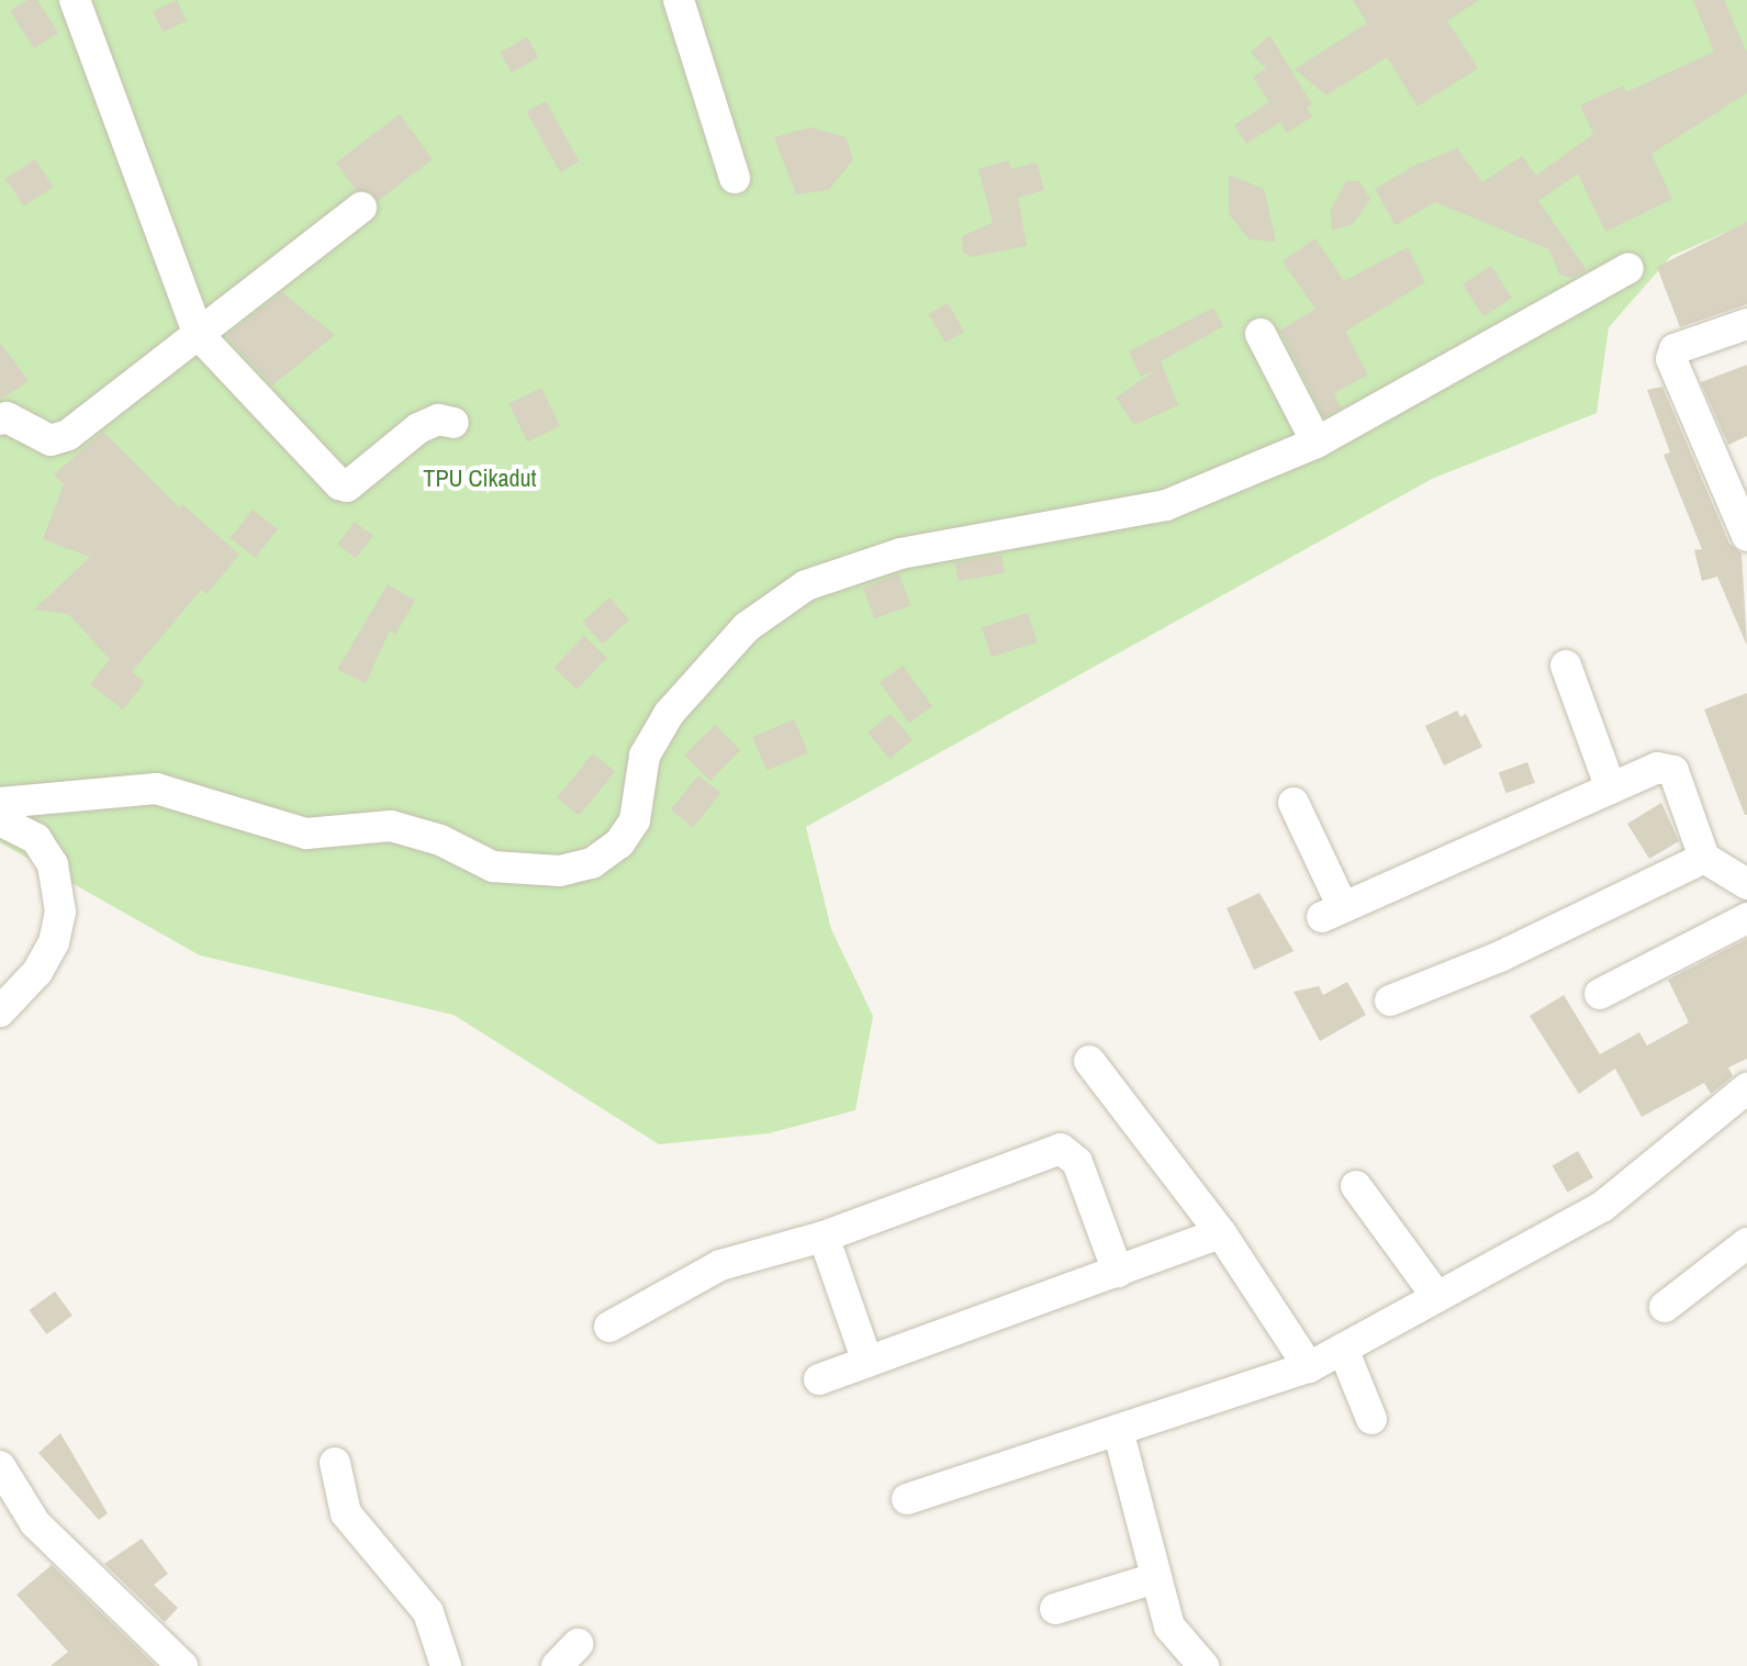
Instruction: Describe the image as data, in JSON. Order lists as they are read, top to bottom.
{
  "parks": ["TPU Cikadut"]
}
